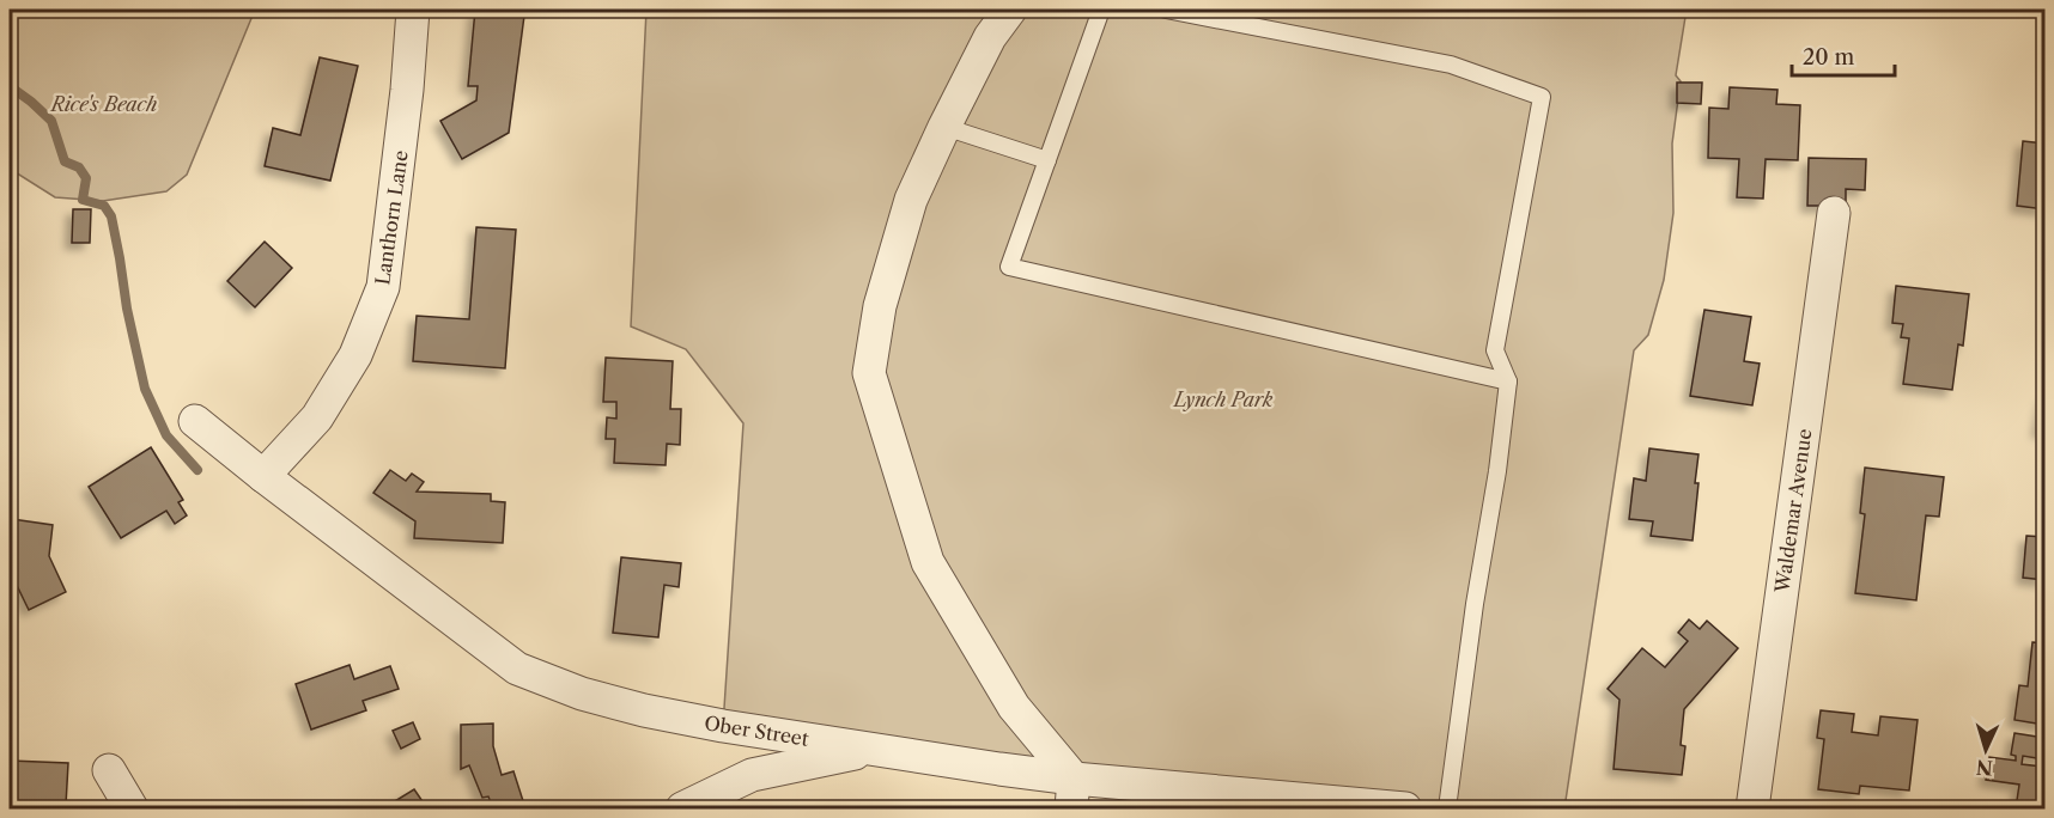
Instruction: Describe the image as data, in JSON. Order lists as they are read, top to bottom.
{
  "streets": {
    "street": ["Lanthorn Lane", "Waldemar Avenue", "Ober Street"]
  },
  "crossings": [
    ["Lanthorn Lane", "Ober Street"]
  ],
  "parks": ["Rice's Beach", "Lynch Park"],
  "scale_bar": "20 m",
  "north": "bottom"
}
